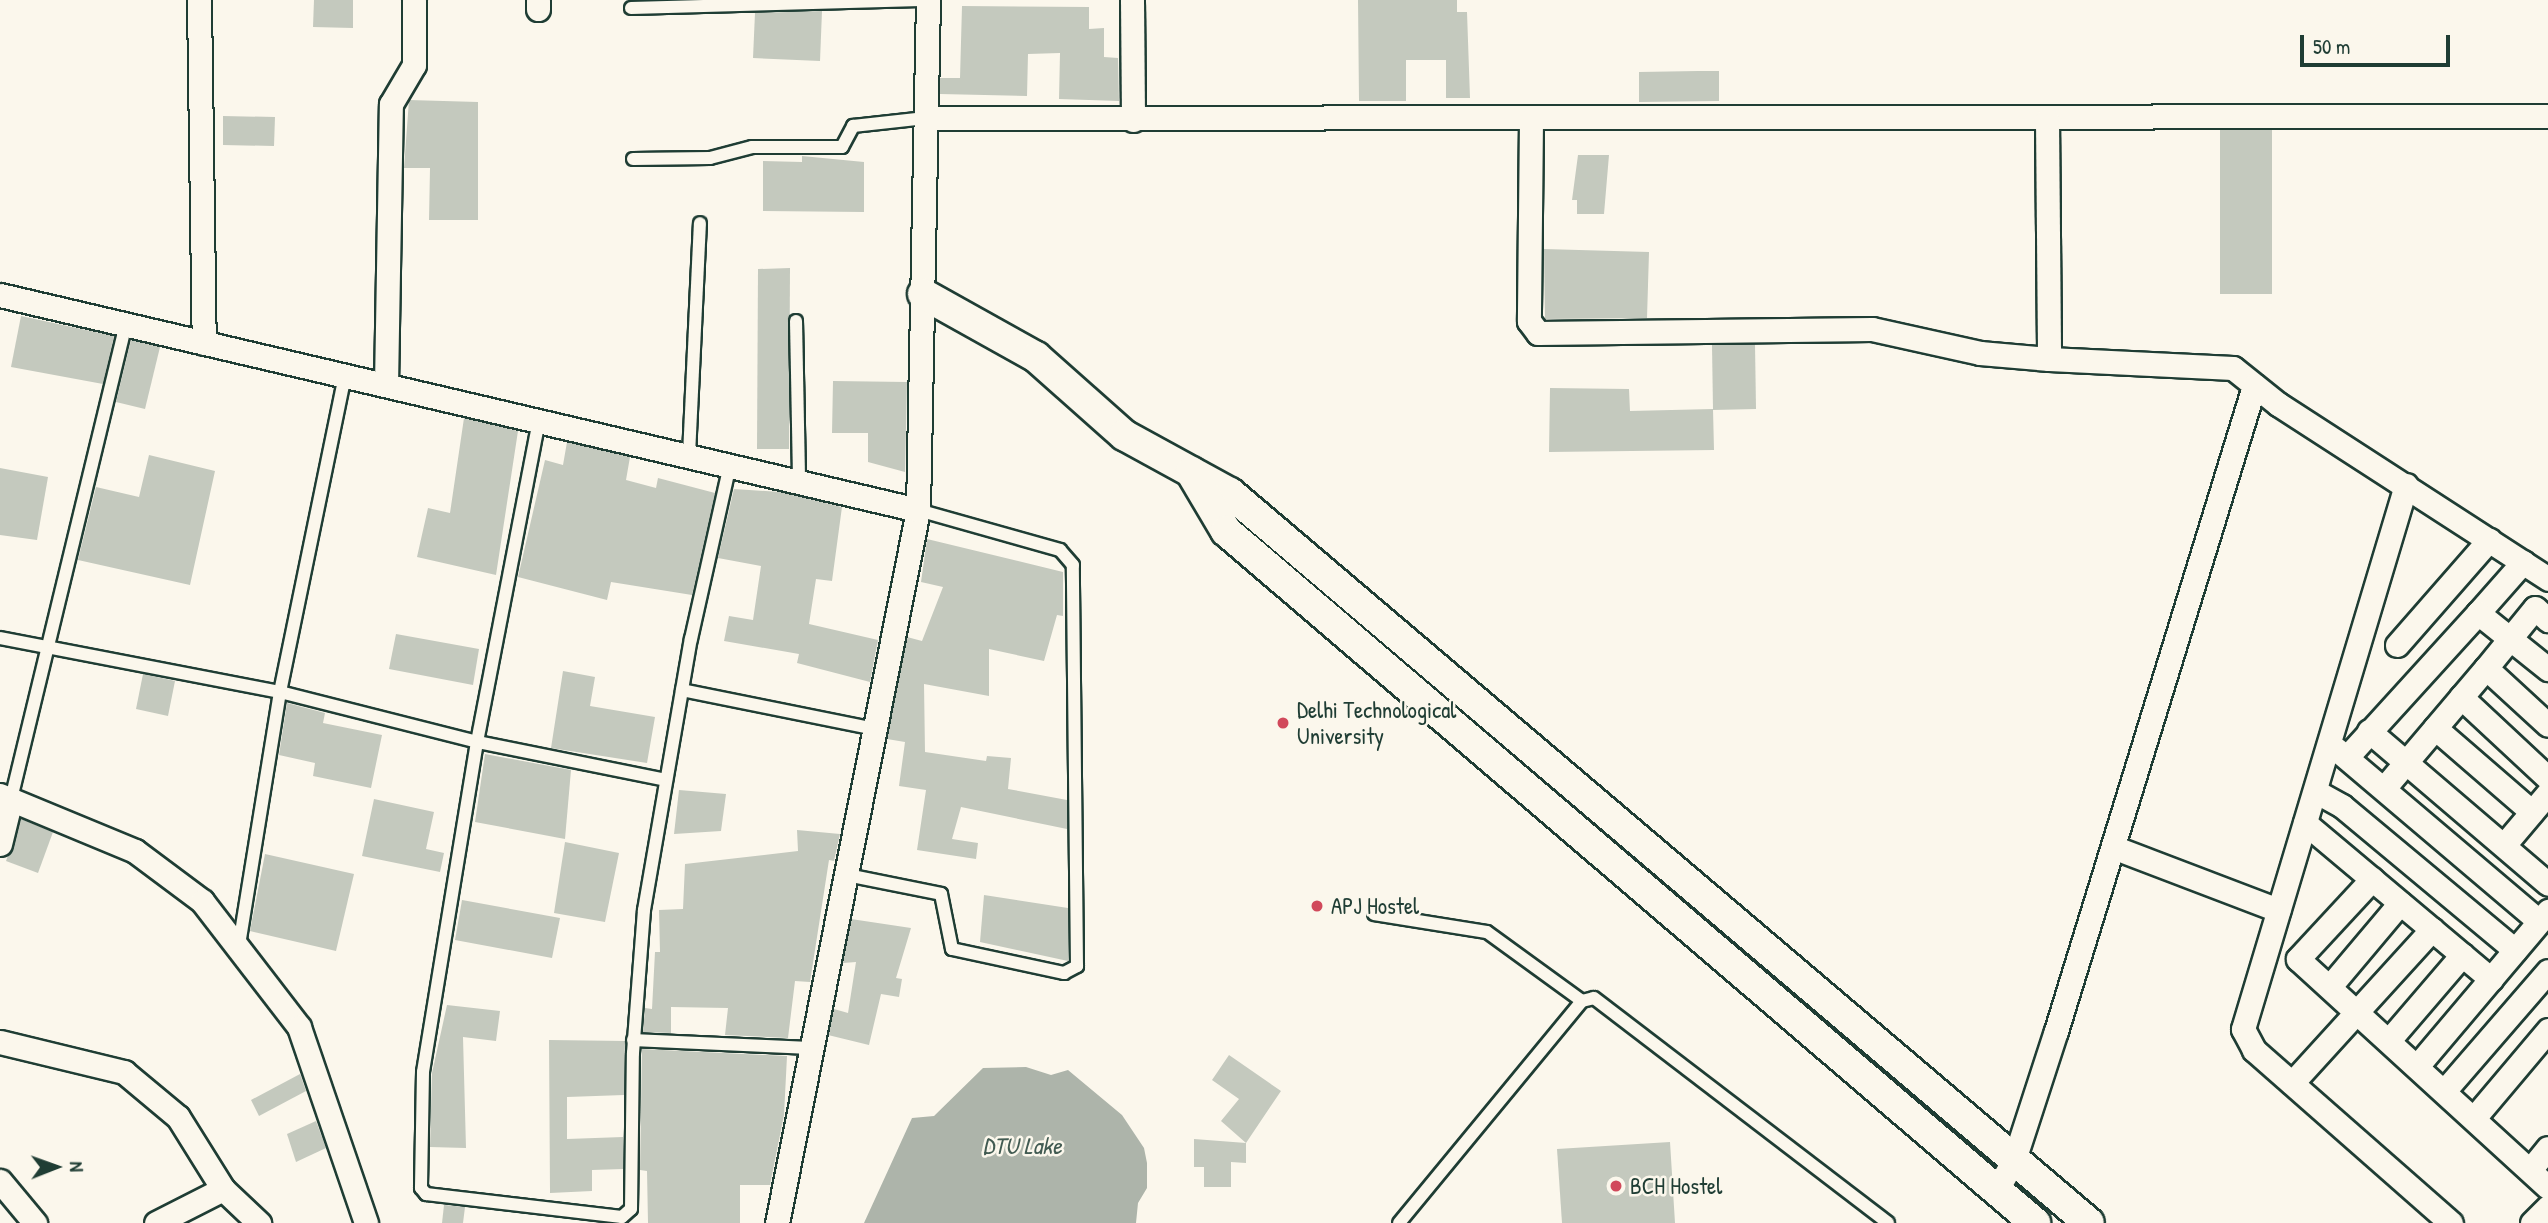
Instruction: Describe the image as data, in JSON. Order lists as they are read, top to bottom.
{
  "water": ["DTU Lake"],
  "places": ["Delhi Technological University", "APJ Hostel", "BCH Hostel"],
  "scale_bar": "50 m",
  "north": "right"
}
